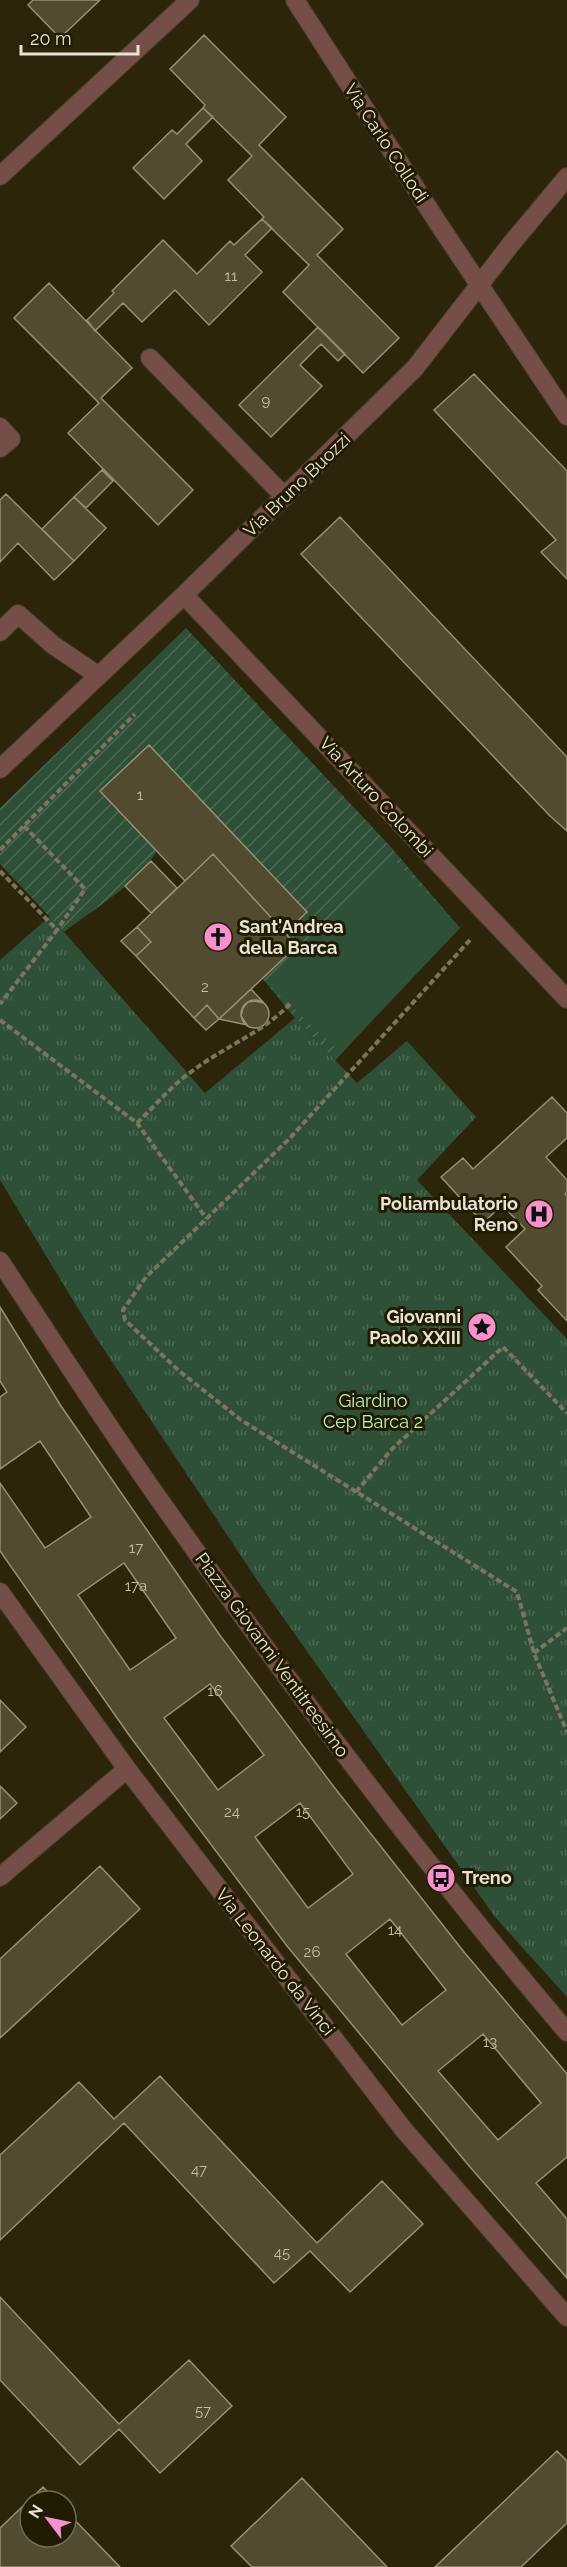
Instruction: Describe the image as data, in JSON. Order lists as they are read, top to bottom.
{
  "streets": {
    "street": [
      "Via Carlo Collodi",
      "Via Bruno Buozzi",
      "Via Arturo Colombi",
      "Piazza Giovanni Ventitreesimo",
      "Via Leonardo da Vinci"
    ]
  },
  "crossings": [
    ["Via Carlo Collodi", "Via Bruno Buozzi"],
    ["Via Bruno Buozzi", "Via Arturo Colombi"]
  ],
  "parks": ["Giardino Cep Barca 2"],
  "places": {
    "church": ["Sant'Andrea della Barca"],
    "hospital": ["Poliambulatorio Reno"],
    "place": ["Giovanni Paolo XXIII"],
    "bus stop": ["Treno"]
  },
  "house_numbers": [
    "11",
    "9",
    "1",
    "2",
    "17",
    "17a",
    "16",
    "24",
    "15",
    "14",
    "26",
    "13",
    "47",
    "45",
    "57"
  ],
  "scale_bar": "20 m",
  "north": "top left"
}
